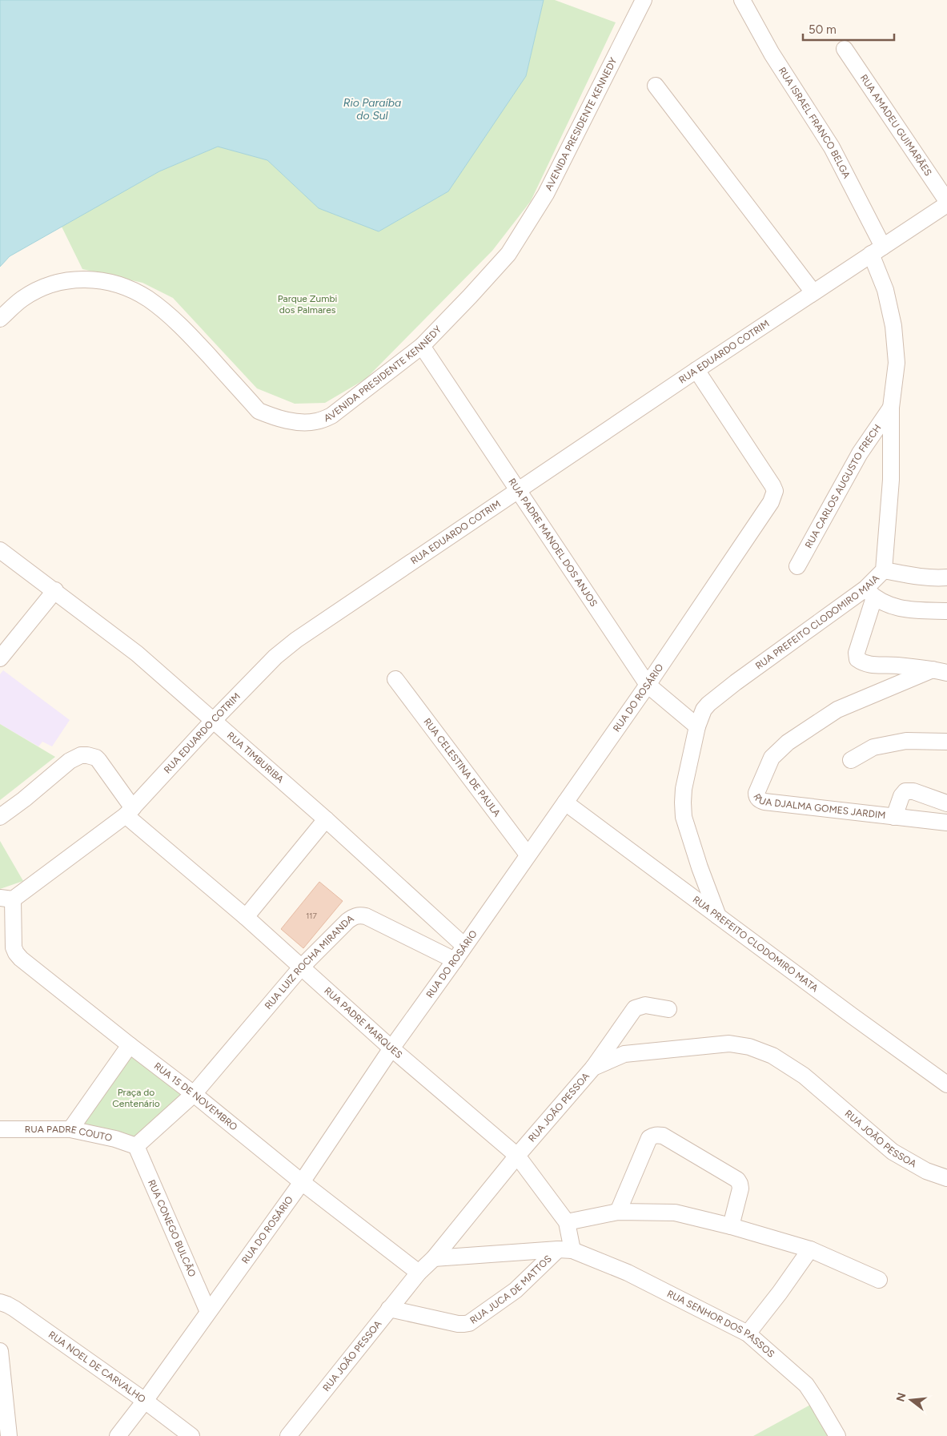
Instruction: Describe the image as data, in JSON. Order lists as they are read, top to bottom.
{
  "streets": {
    "street": [
      "RUA ISRAEL FRANCO BELGA",
      "AVENIDA PRESIDENTE KENNEDY",
      "RUA AMADEU GUIMARÃES",
      "RUA EDUARDO COTRIM",
      "RUA CARLOS AUGUSTO FRECH",
      "RUA PADRE MANOEL DOS ANJOS",
      "RUA PREFEITO CLODOMIRO MAIA",
      "RUA DO ROSÁRIO",
      "RUA TIMBURIBA",
      "RUA CELESTINA DE PAULA",
      "RUA DJALMA GOMES JARDIM",
      "RUA PREFEITO CLODOMIRO MATA",
      "RUA LUIZ ROCHA MIRANDA",
      "RUA PADRE MARQUES",
      "RUA 15 DE NOVEMBRO",
      "RUA JOÃO PESSOA",
      "RUA PADRE COUTO",
      "RUA CONEGO BULCÃO",
      "RUA JUCA DE MATTOS",
      "RUA SENHOR DOS PASSOS",
      "RUA NOEL DE CARVALHO"
    ]
  },
  "crossings": [
    ["RUA ISRAEL FRANCO BELGA", "RUA EDUARDO COTRIM"],
    ["RUA ISRAEL FRANCO BELGA", "RUA PREFEITO CLODOMIRO MAIA"],
    ["AVENIDA PRESIDENTE KENNEDY", "RUA PADRE MANOEL DOS ANJOS"],
    ["RUA AMADEU GUIMARÃES", "RUA EDUARDO COTRIM"],
    ["RUA EDUARDO COTRIM", "RUA PADRE MANOEL DOS ANJOS"],
    ["RUA EDUARDO COTRIM", "RUA PREFEITO CLODOMIRO MAIA"],
    ["RUA EDUARDO COTRIM", "RUA DO ROSÁRIO"],
    ["RUA EDUARDO COTRIM", "RUA TIMBURIBA"],
    ["RUA EDUARDO COTRIM", "RUA PADRE MARQUES"],
    ["RUA EDUARDO COTRIM", "RUA 15 DE NOVEMBRO"],
    ["RUA CARLOS AUGUSTO FRECH", "RUA PREFEITO CLODOMIRO MAIA"],
    ["RUA PADRE MANOEL DOS ANJOS", "RUA PREFEITO CLODOMIRO MAIA"],
    ["RUA PADRE MANOEL DOS ANJOS", "RUA DO ROSÁRIO"],
    ["RUA PREFEITO CLODOMIRO MAIA", "RUA PREFEITO CLODOMIRO MATA"],
    ["RUA DO ROSÁRIO", "RUA TIMBURIBA"],
    ["RUA DO ROSÁRIO", "RUA CELESTINA DE PAULA"],
    ["RUA DO ROSÁRIO", "RUA PREFEITO CLODOMIRO MATA"],
    ["RUA DO ROSÁRIO", "RUA LUIZ ROCHA MIRANDA"],
    ["RUA DO ROSÁRIO", "RUA PADRE MARQUES"],
    ["RUA DO ROSÁRIO", "RUA 15 DE NOVEMBRO"],
    ["RUA DO ROSÁRIO", "RUA CONEGO BULCÃO"],
    ["RUA DO ROSÁRIO", "RUA NOEL DE CARVALHO"],
    ["RUA LUIZ ROCHA MIRANDA", "RUA PADRE MARQUES"],
    ["RUA LUIZ ROCHA MIRANDA", "RUA 15 DE NOVEMBRO"],
    ["RUA PADRE MARQUES", "RUA JOÃO PESSOA"],
    ["RUA PADRE MARQUES", "RUA JUCA DE MATTOS"],
    ["RUA PADRE MARQUES", "RUA SENHOR DOS PASSOS"],
    ["RUA 15 DE NOVEMBRO", "RUA JOÃO PESSOA"],
    ["RUA JOÃO PESSOA", "RUA JUCA DE MATTOS"],
    ["RUA PADRE COUTO", "RUA CONEGO BULCÃO"],
    ["RUA JUCA DE MATTOS", "RUA SENHOR DOS PASSOS"]
  ],
  "water": ["Rio Paraíba do Sul"],
  "parks": ["Parque Zumbi dos Palmares", "Praça do Centenário"],
  "house_numbers": ["117"],
  "scale_bar": "50 m",
  "north": "left"
}
